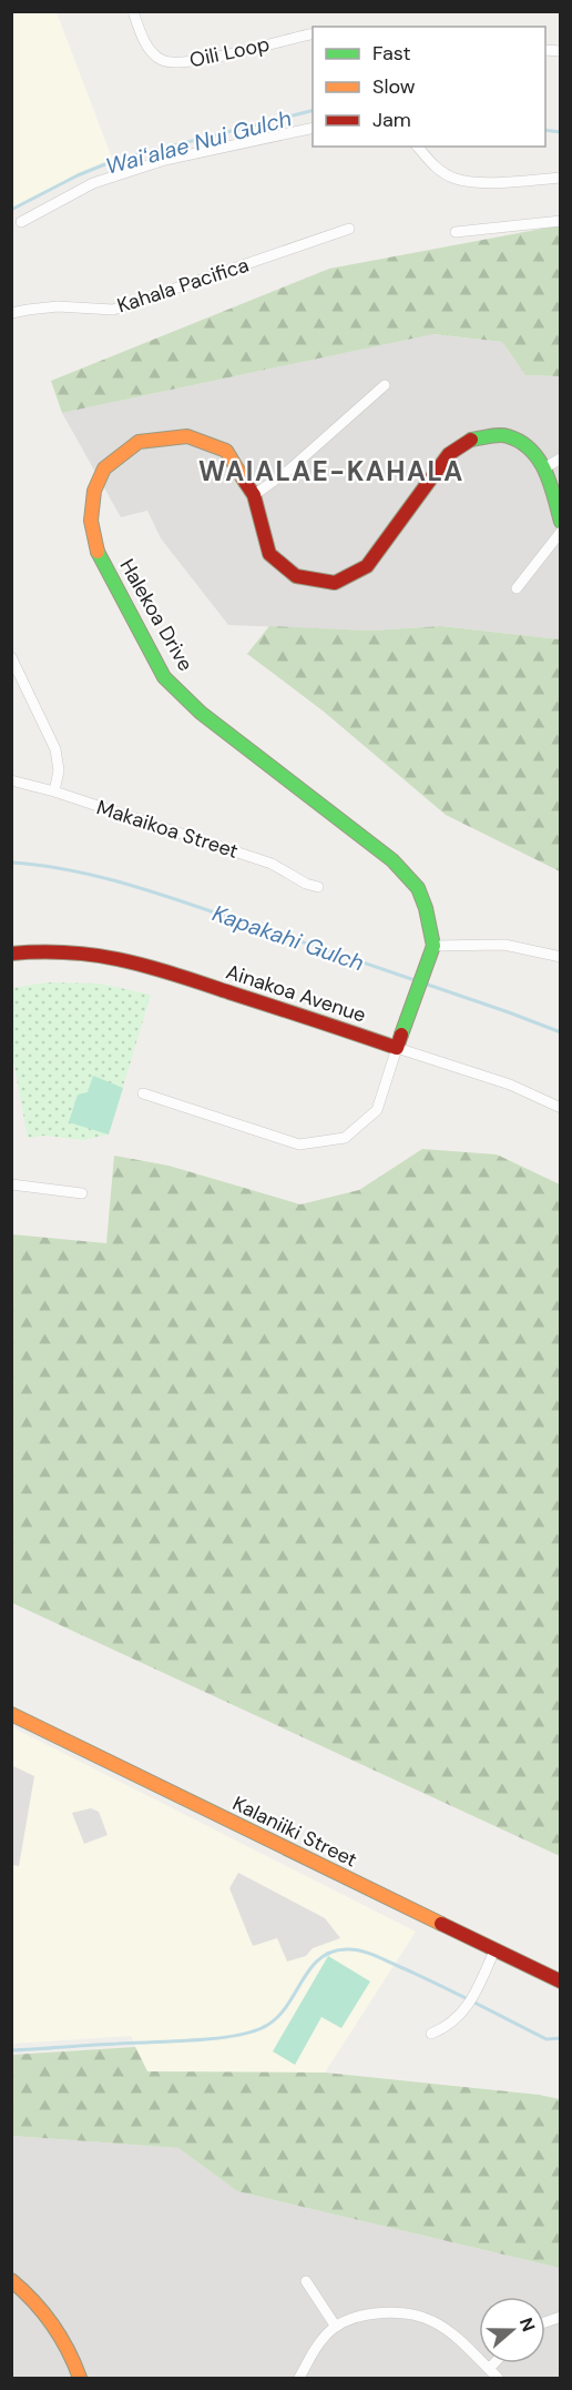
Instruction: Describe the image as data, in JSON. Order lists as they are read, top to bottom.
{
  "streets": {
    "street": [
      "Oili Loop",
      "Kahala Pacifica",
      "Halekoa Drive",
      "Makaikoa Street",
      "Ainakoa Avenue",
      "Kalaniiki Street"
    ]
  },
  "districts": ["WAIALAE-KAHALA"],
  "water": ["Waiʻalae Nui Gulch", "Kapakahi Gulch"],
  "legend": ["Fast", "Slow", "Jam"],
  "north": "right"
}
